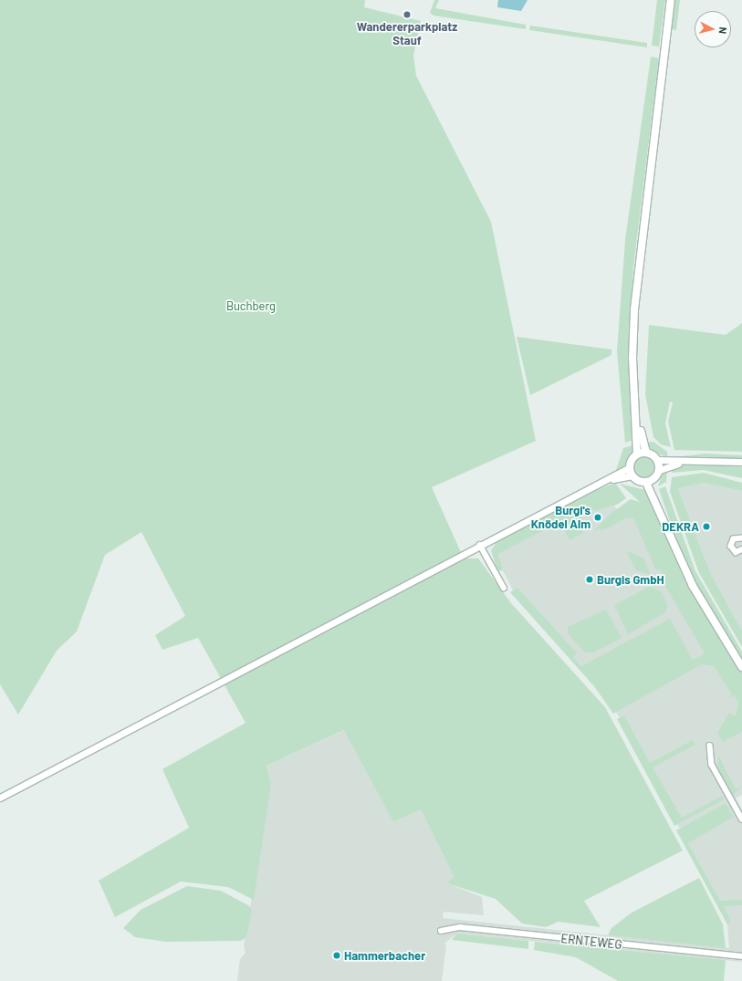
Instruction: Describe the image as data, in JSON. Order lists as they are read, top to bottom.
{
  "streets": {
    "street": ["ERNTEWEG"]
  },
  "parks": ["Buchberg"],
  "places": [
    "Wandererparkplatz Stauf",
    "Burgi's Knödel Alm",
    "DEKRA",
    "Burgis GmbH",
    "Hammerbacher"
  ],
  "north": "right"
}
